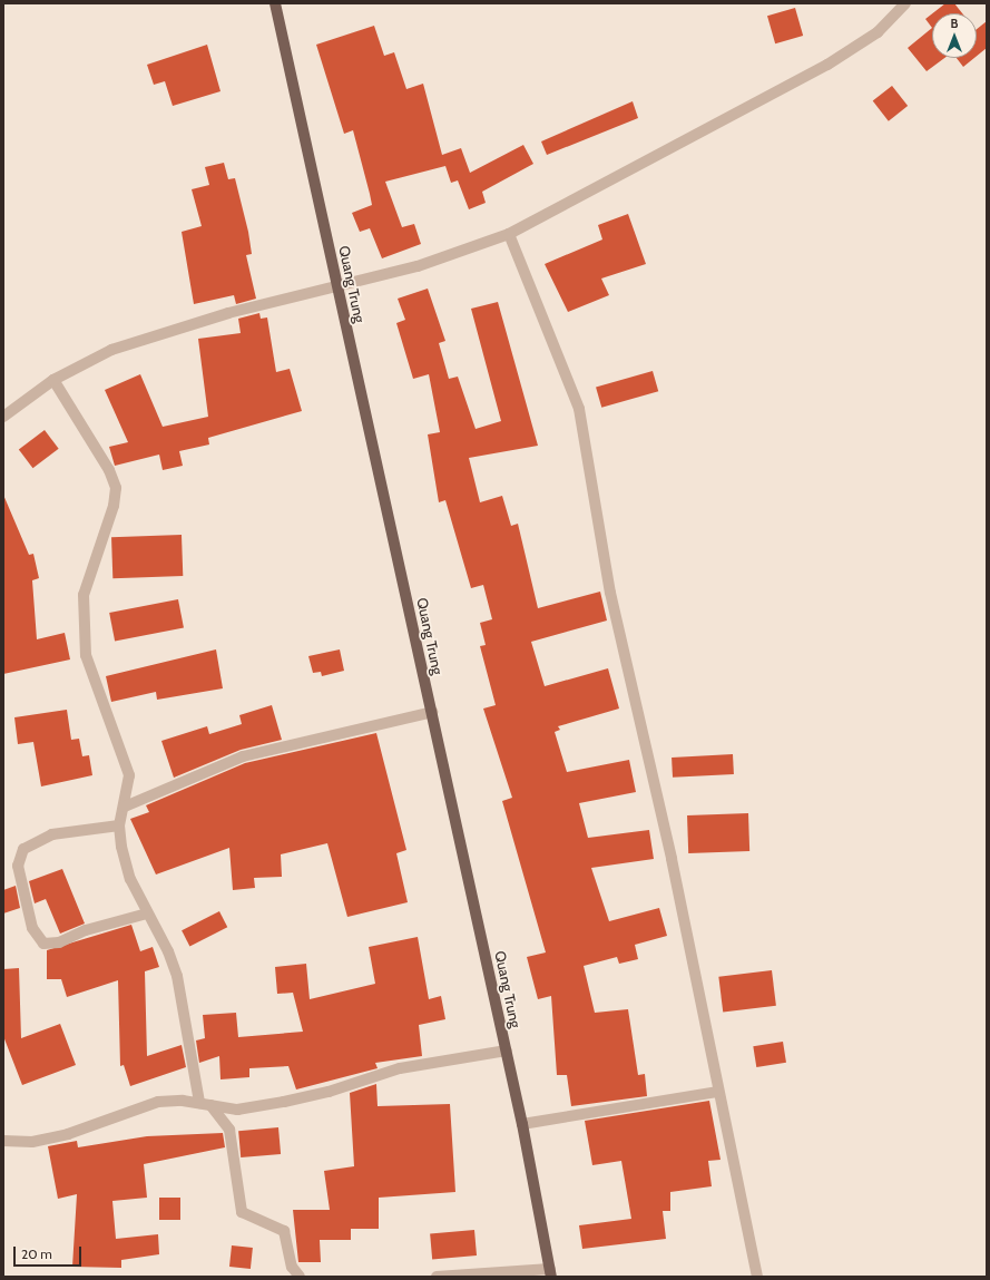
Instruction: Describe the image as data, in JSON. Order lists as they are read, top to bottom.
{
  "streets": {
    "main road": ["Quang Trung"]
  },
  "scale_bar": "20 m",
  "north": "top"
}
